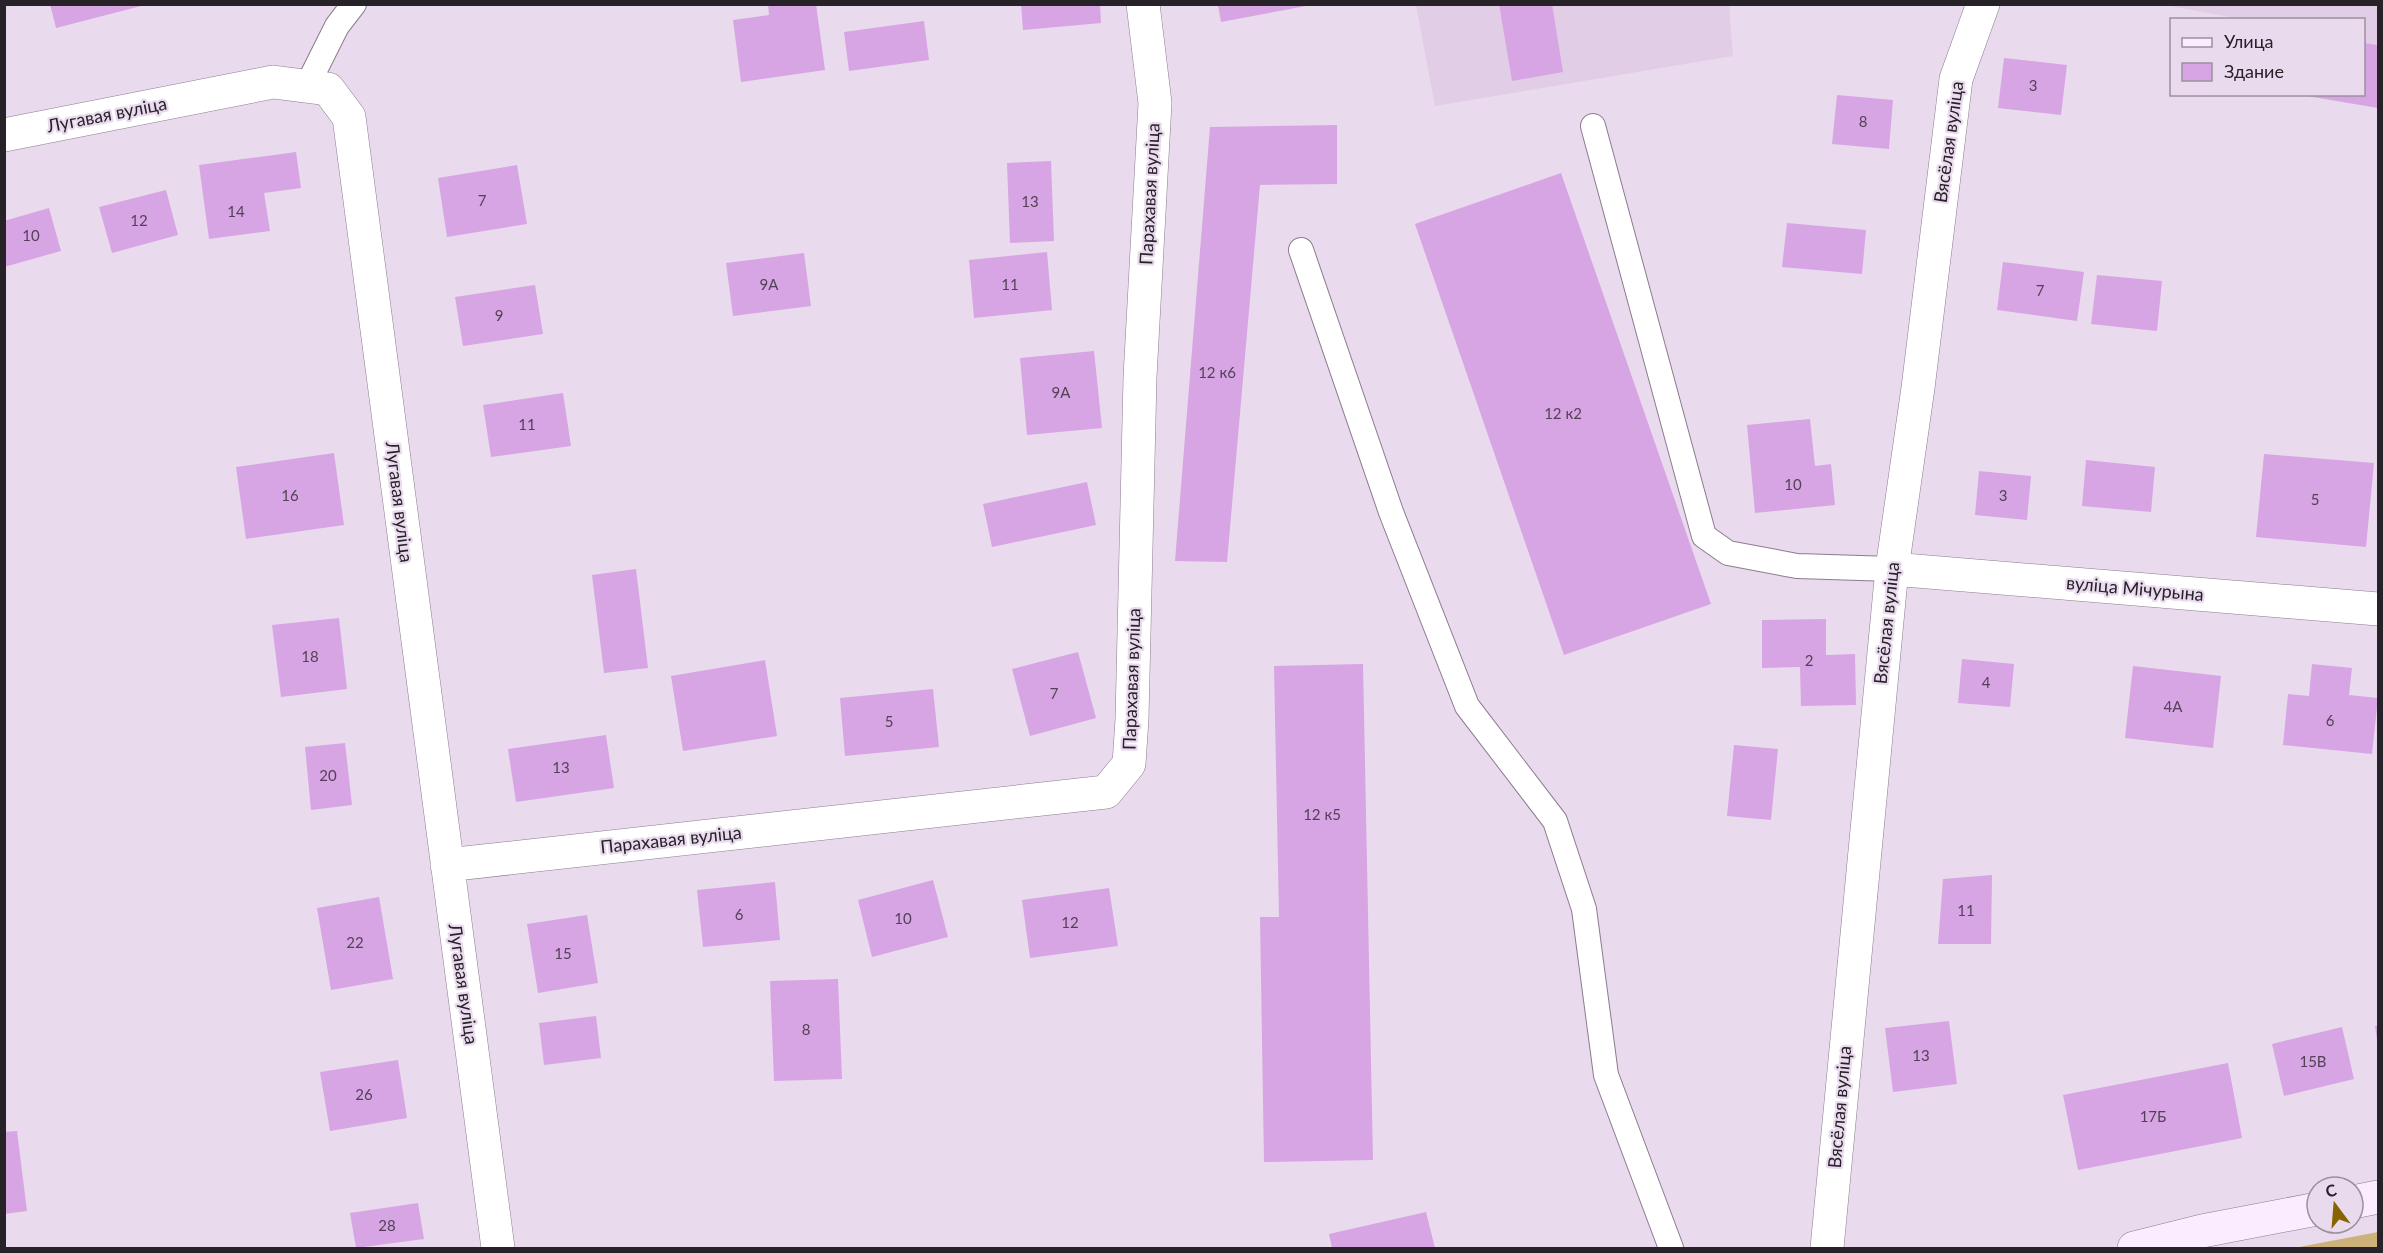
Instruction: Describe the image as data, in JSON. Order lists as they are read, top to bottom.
{
  "streets": {
    "street": [
      "Лугавая вуліца",
      "Вясёлая вуліца",
      "Парахавая вуліца",
      "вуліца Мічурына"
    ]
  },
  "crossings": [
    ["Лугавая вуліца", "Парахавая вуліца"],
    ["Вясёлая вуліца", "вуліца Мічурына"]
  ],
  "house_numbers": [
    "3",
    "8",
    "7",
    "13",
    "14",
    "12",
    "10",
    "9А",
    "11",
    "7",
    "9",
    "12 к6",
    "9А",
    "12 к2",
    "11",
    "10",
    "16",
    "3",
    "5",
    "18",
    "2",
    "4",
    "7",
    "4А",
    "6",
    "5",
    "13",
    "20",
    "12 к5",
    "11",
    "6",
    "10",
    "12",
    "22",
    "15",
    "8",
    "13",
    "15В",
    "26",
    "17Б",
    "28"
  ],
  "legend": ["Улица", "Здание"],
  "north": "top"
}
